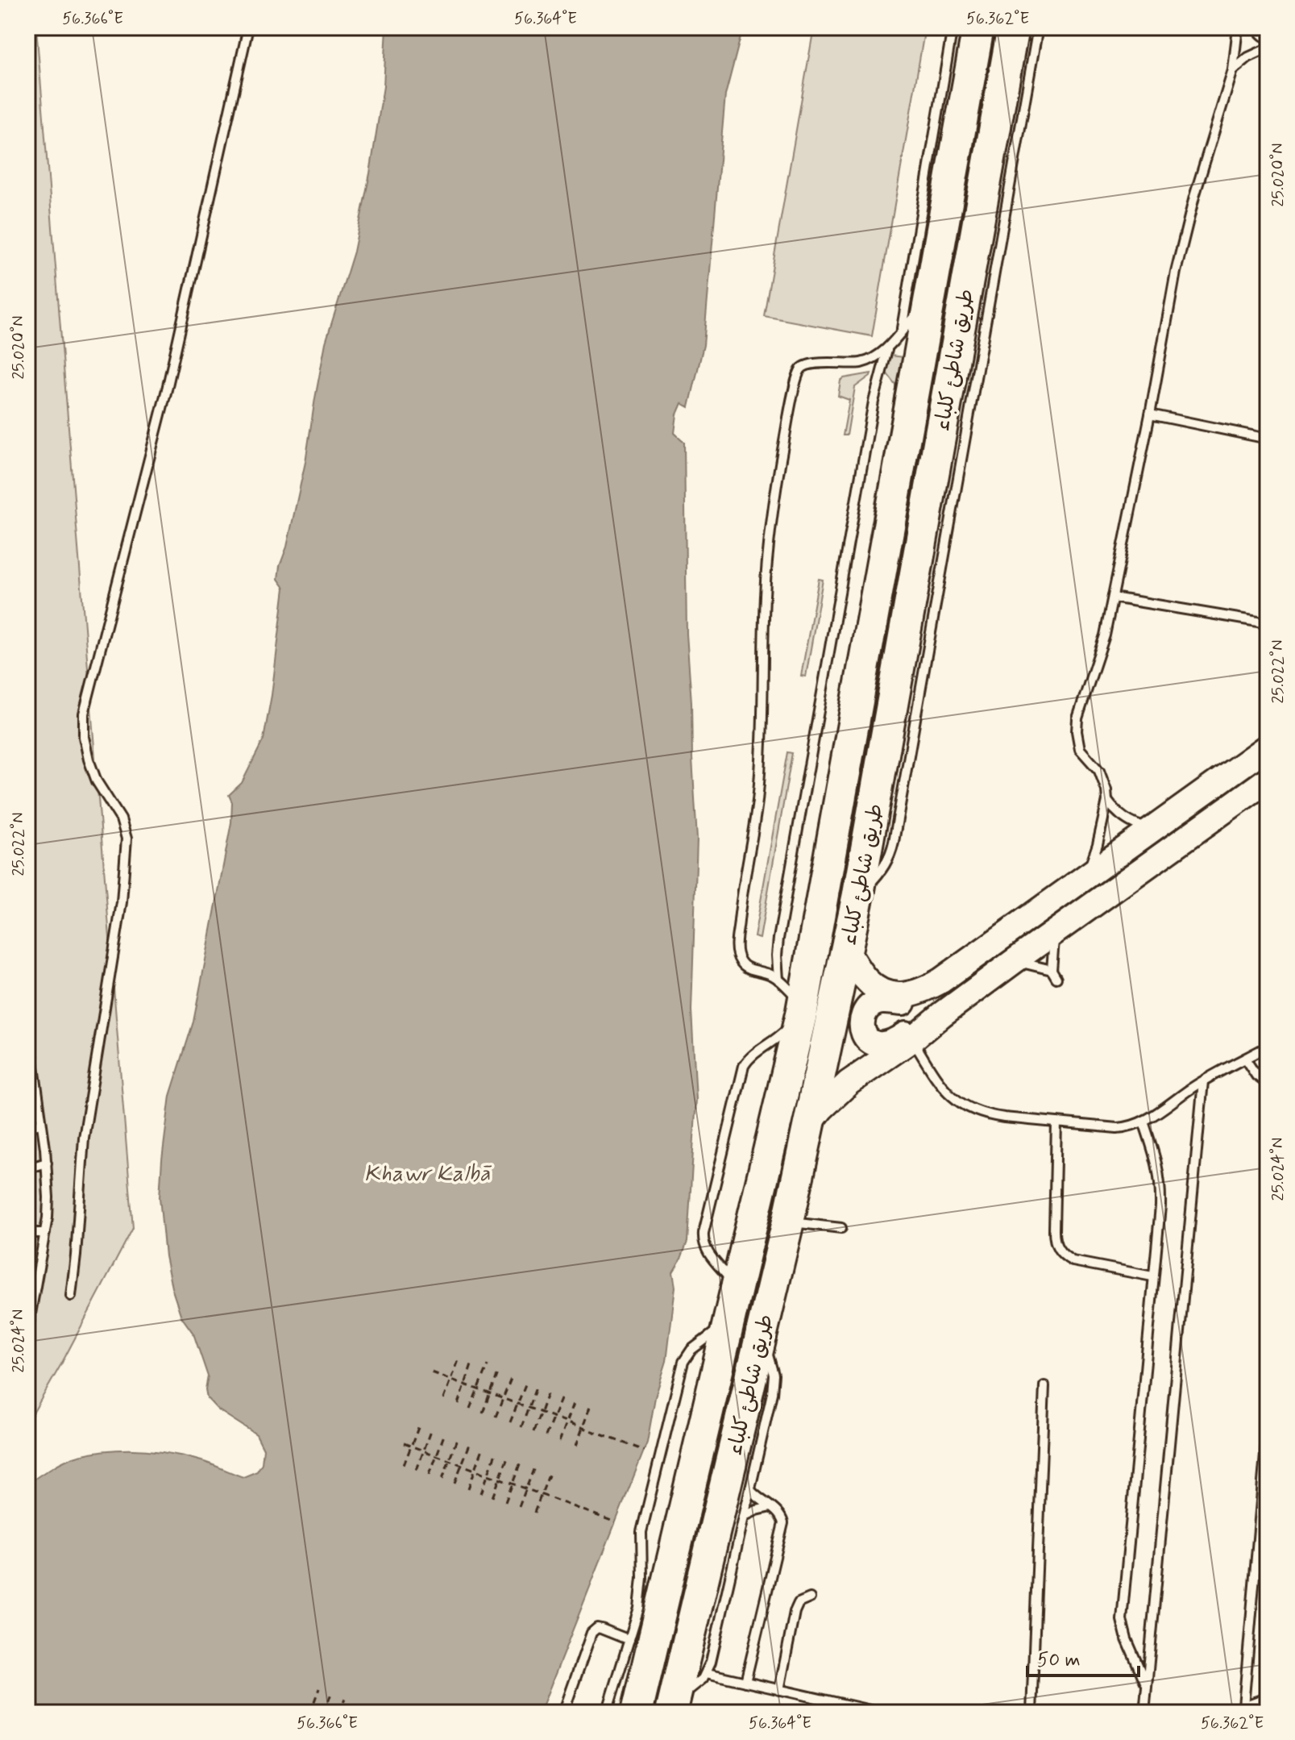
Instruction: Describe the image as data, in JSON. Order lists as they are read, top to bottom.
{
  "streets": {
    "highway": ["طريق شاطئ كلباء"]
  },
  "water": ["Khawr Kalbā"],
  "scale_bar": "50 m",
  "coordinates": [
    "56.366°E",
    "56.364°E",
    "56.362°E",
    "25.020°N",
    "25.022°N",
    "25.024°N"
  ]
}
